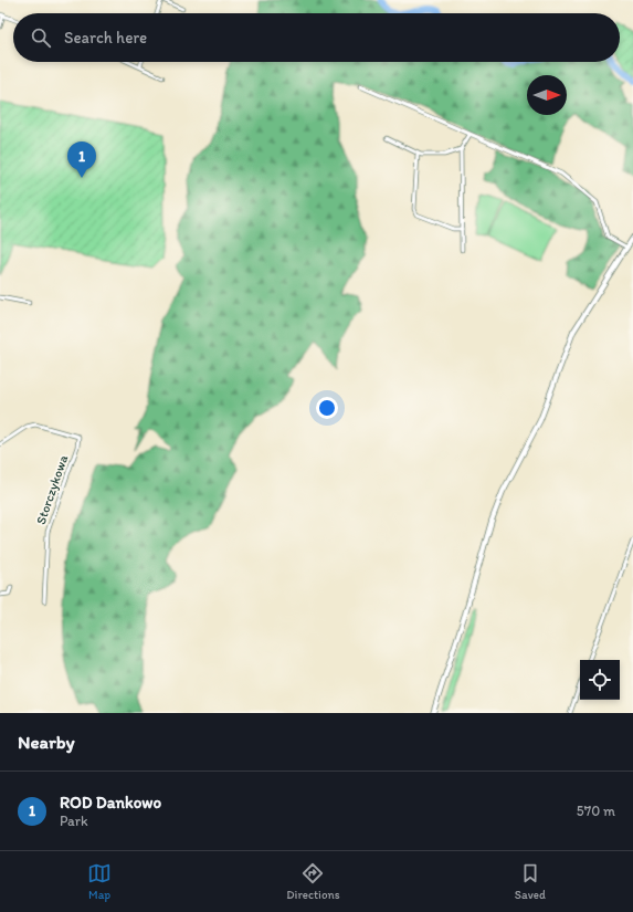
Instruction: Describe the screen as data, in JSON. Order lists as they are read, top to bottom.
{
  "streets": {
    "street": ["Storczykowa"]
  },
  "north": "right",
  "page": {
    "search": "Search here",
    "pins": "1",
    "heading": "Nearby",
    "list": [
      {
        "mark": "1",
        "name": "ROD Dankowo",
        "note": "Park",
        "value": "570 m"
      }
    ],
    "nav": ["Map", "Directions", "Saved"]
  }
}
